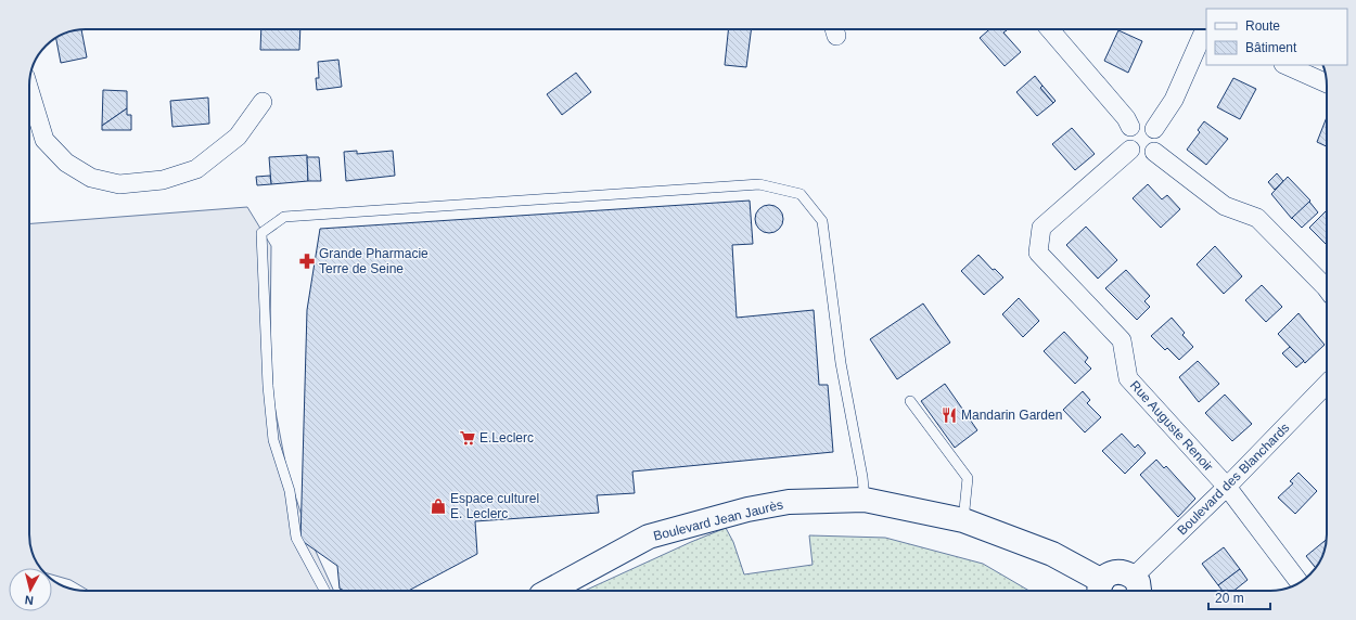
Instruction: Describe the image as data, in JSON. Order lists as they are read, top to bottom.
{
  "streets": {
    "main road": ["Boulevard Jean Jaurès"],
    "street": ["Rue Auguste Renoir", "Boulevard des Blanchards"]
  },
  "crossings": [
    ["Rue Auguste Renoir", "Boulevard des Blanchards"]
  ],
  "places": {
    "pharmacy": ["Grande Pharmacie Terre de Seine"],
    "restaurant": ["Mandarin Garden"],
    "supermarket": ["E.Leclerc"],
    "shop": ["Espace culturel E. Leclerc"]
  },
  "legend": ["Route", "Bâtiment"],
  "scale_bar": "20 m",
  "north": "bottom"
}
